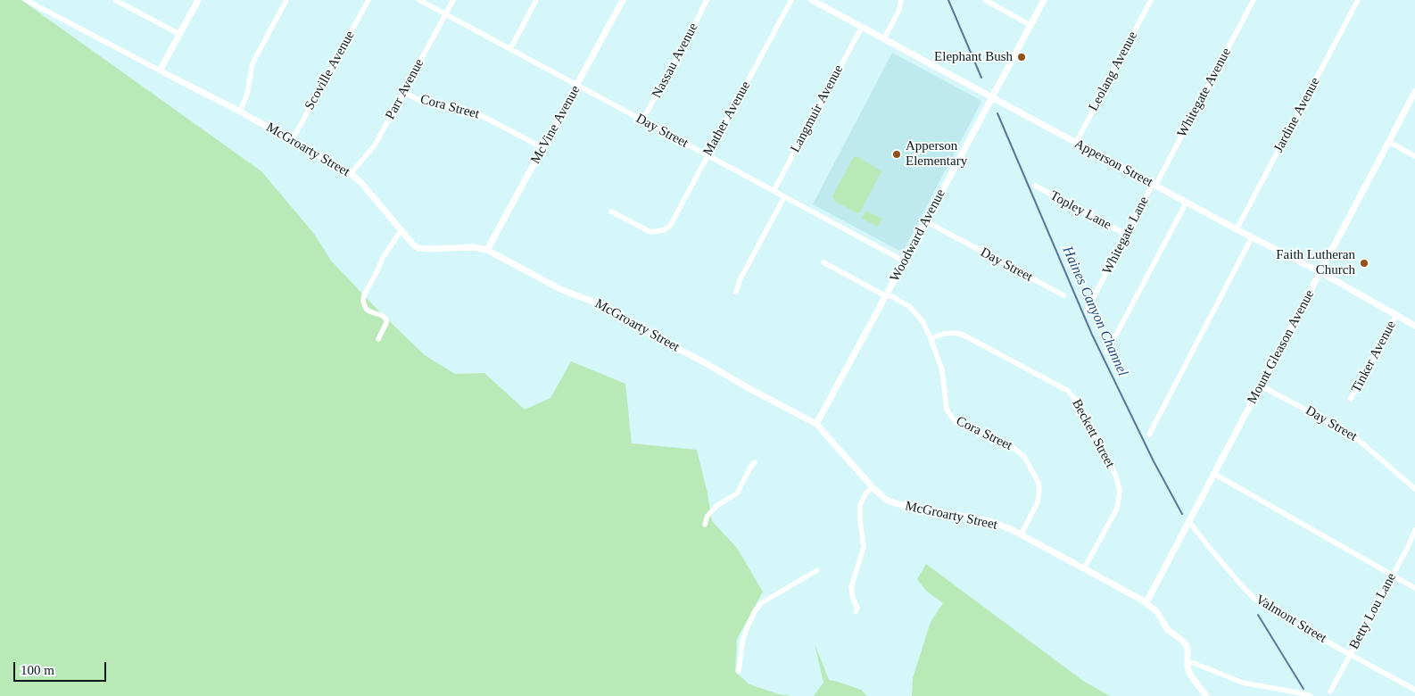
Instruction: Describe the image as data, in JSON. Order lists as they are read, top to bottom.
{
  "streets": {
    "street": [
      "Nassau Avenue",
      "Scoville Avenue",
      "Leolang Avenue",
      "Parr Avenue",
      "Whitegate Avenue",
      "Cora Street",
      "Langmuir Avenue",
      "Jardine Avenue",
      "Mather Avenue",
      "McVine Avenue",
      "Day Street",
      "McGroarty Street",
      "Apperson Street",
      "Topley Lane",
      "Woodward Avenue",
      "Whitegate Lane",
      "Mount Gleason Avenue",
      "Tinker Avenue",
      "Beckett Street",
      "Betty Lou Lane",
      "Valmont Street"
    ]
  },
  "crossings": [
    ["Nassau Avenue", "Day Street"],
    ["Scoville Avenue", "McGroarty Street"],
    ["Leolang Avenue", "Apperson Street"],
    ["Parr Avenue", "Cora Street"],
    ["Parr Avenue", "Day Street"],
    ["Parr Avenue", "McGroarty Street"],
    ["Whitegate Avenue", "Apperson Street"],
    ["Whitegate Avenue", "Whitegate Lane"],
    ["Cora Street", "McVine Avenue"],
    ["Cora Street", "McGroarty Street"],
    ["Cora Street", "Woodward Avenue"],
    ["Cora Street", "Beckett Street"],
    ["Langmuir Avenue", "Day Street"],
    ["Langmuir Avenue", "Apperson Street"],
    ["Jardine Avenue", "Apperson Street"],
    ["Mather Avenue", "Day Street"],
    ["McVine Avenue", "Day Street"],
    ["McVine Avenue", "McGroarty Street"],
    ["Day Street", "Woodward Avenue"],
    ["Day Street", "Mount Gleason Avenue"],
    ["McGroarty Street", "Woodward Avenue"],
    ["McGroarty Street", "Mount Gleason Avenue"],
    ["McGroarty Street", "Beckett Street"],
    ["Apperson Street", "Woodward Avenue"],
    ["Apperson Street", "Whitegate Lane"],
    ["Apperson Street", "Mount Gleason Avenue"],
    ["Apperson Street", "Tinker Avenue"],
    ["Topley Lane", "Whitegate Lane"],
    ["Mount Gleason Avenue", "Valmont Street"],
    ["Betty Lou Lane", "Valmont Street"]
  ],
  "water": ["Haines Canyon Channel"],
  "places": ["Elephant Bush", "Apperson Elementary", "Faith Lutheran Church"],
  "scale_bar": "100 m"
}
